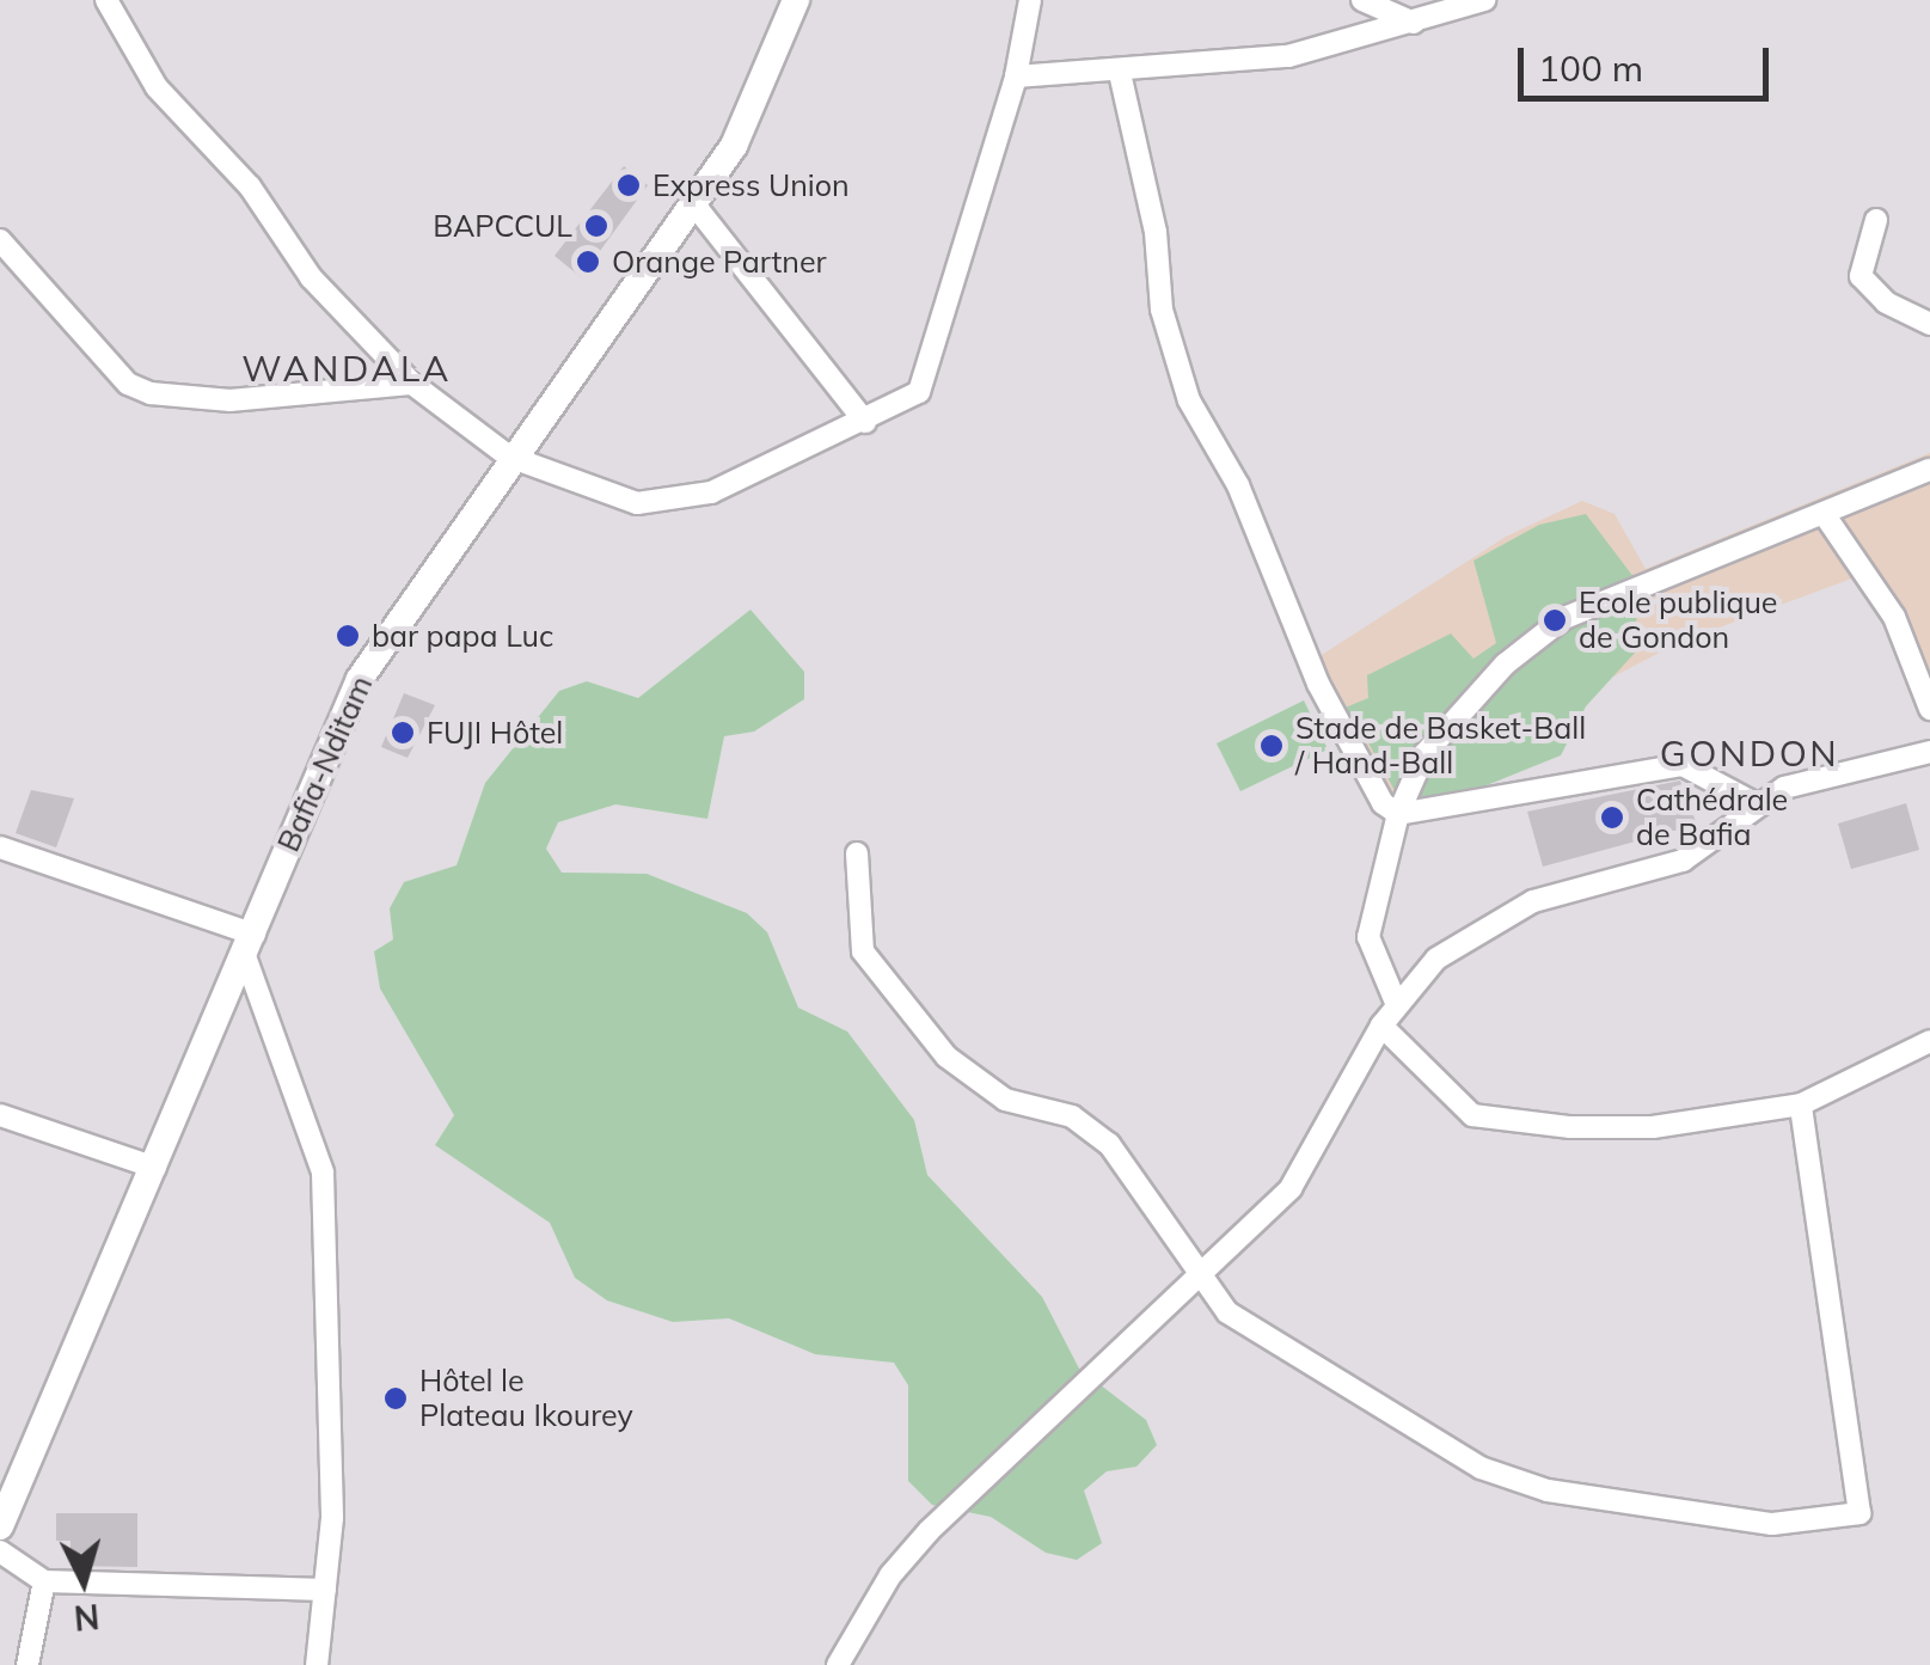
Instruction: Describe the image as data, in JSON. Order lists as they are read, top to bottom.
{
  "streets": {
    "main road": ["Bafia-Nditam"]
  },
  "districts": ["WANDALA", "GONDON"],
  "places": [
    "Express Union",
    "BAPCCUL",
    "Orange Partner",
    "Ecole publique de Gondon",
    "bar papa Luc",
    "FUJI Hôtel",
    "Stade de Basket-Ball / Hand-Ball",
    "Cathédrale de Bafia",
    "Hôtel le Plateau Ikourey"
  ],
  "scale_bar": "100 m",
  "north": "bottom"
}
